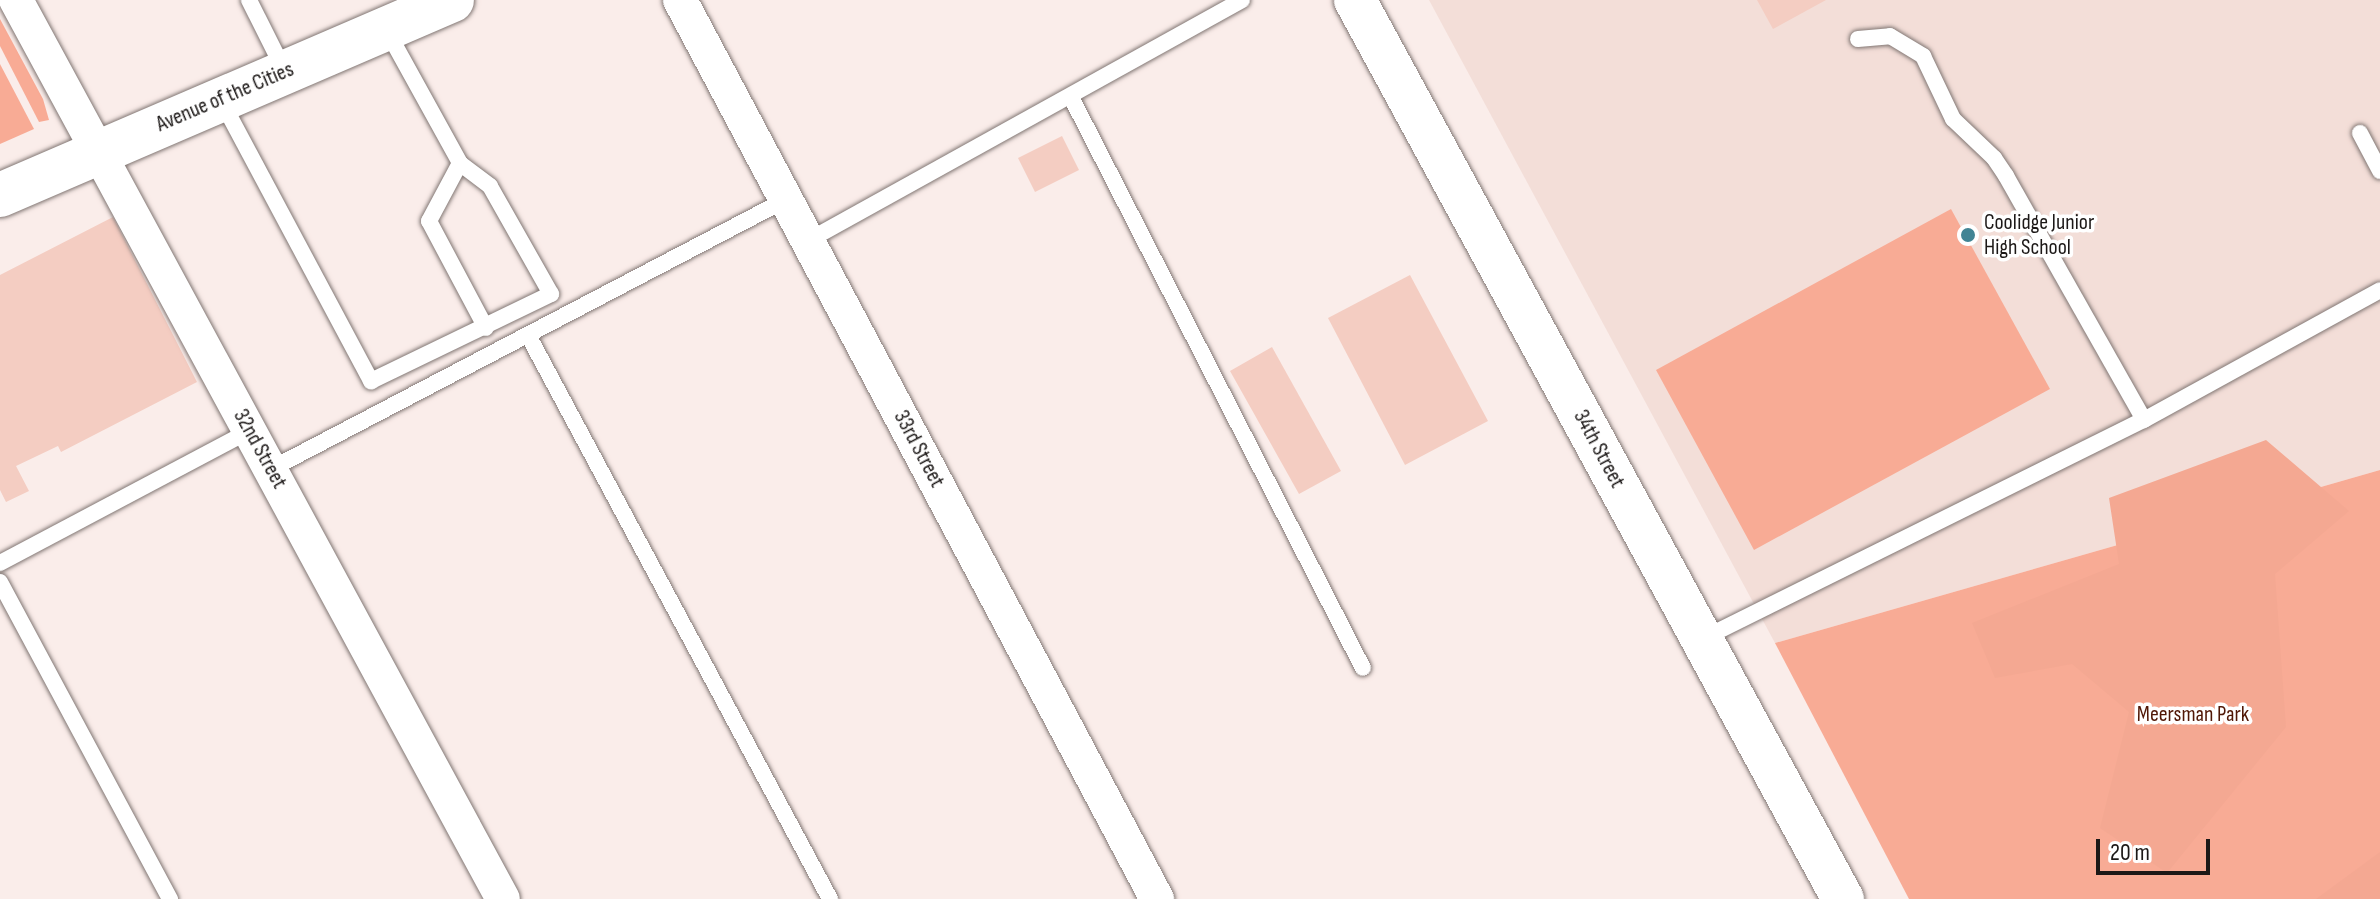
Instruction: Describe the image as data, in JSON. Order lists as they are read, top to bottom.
{
  "streets": {
    "main road": ["Avenue of the Cities"],
    "street": ["32nd Street", "33rd Street", "34th Street"]
  },
  "crossings": [
    ["Avenue of the Cities", "32nd Street"]
  ],
  "parks": ["Meersman Park"],
  "places": ["Coolidge Junior High School"],
  "scale_bar": "20 m"
}
